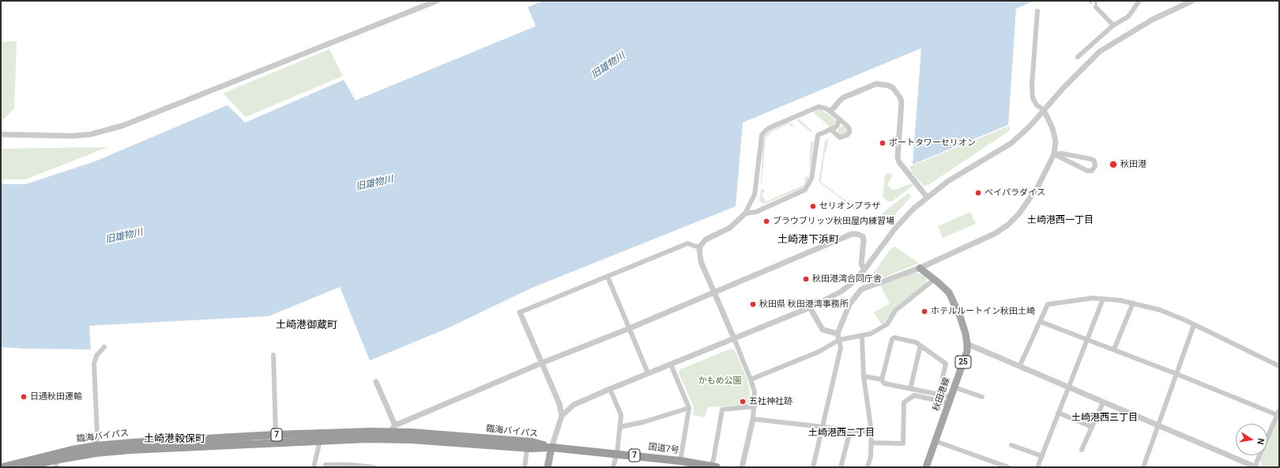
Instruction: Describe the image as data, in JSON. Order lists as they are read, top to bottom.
{
  "streets": {
    "highway": ["臨海バイパス", "7", "国道7号"],
    "main road": ["25", "秋田港線"]
  },
  "crossings": [
    ["臨海バイパス", "国道7号"]
  ],
  "districts": [
    "土崎港西一丁目",
    "土崎港下浜町",
    "土崎港御蔵町",
    "土崎港西三丁目",
    "土崎港西二丁目",
    "土崎港穀保町"
  ],
  "water": ["旧雄物川"],
  "parks": ["かもめ公園"],
  "places": [
    "ポートタワーセリオン",
    "秋田港",
    "ベイパラダイス",
    "セリオンプラザ",
    "ブラウブリッツ秋田屋内練習場",
    "秋田港湾合同庁舎",
    "秋田県 秋田港湾事務所",
    "ホテルルートイン秋田土崎",
    "日通秋田運輸",
    "五社神社跡"
  ],
  "north": "right"
}
